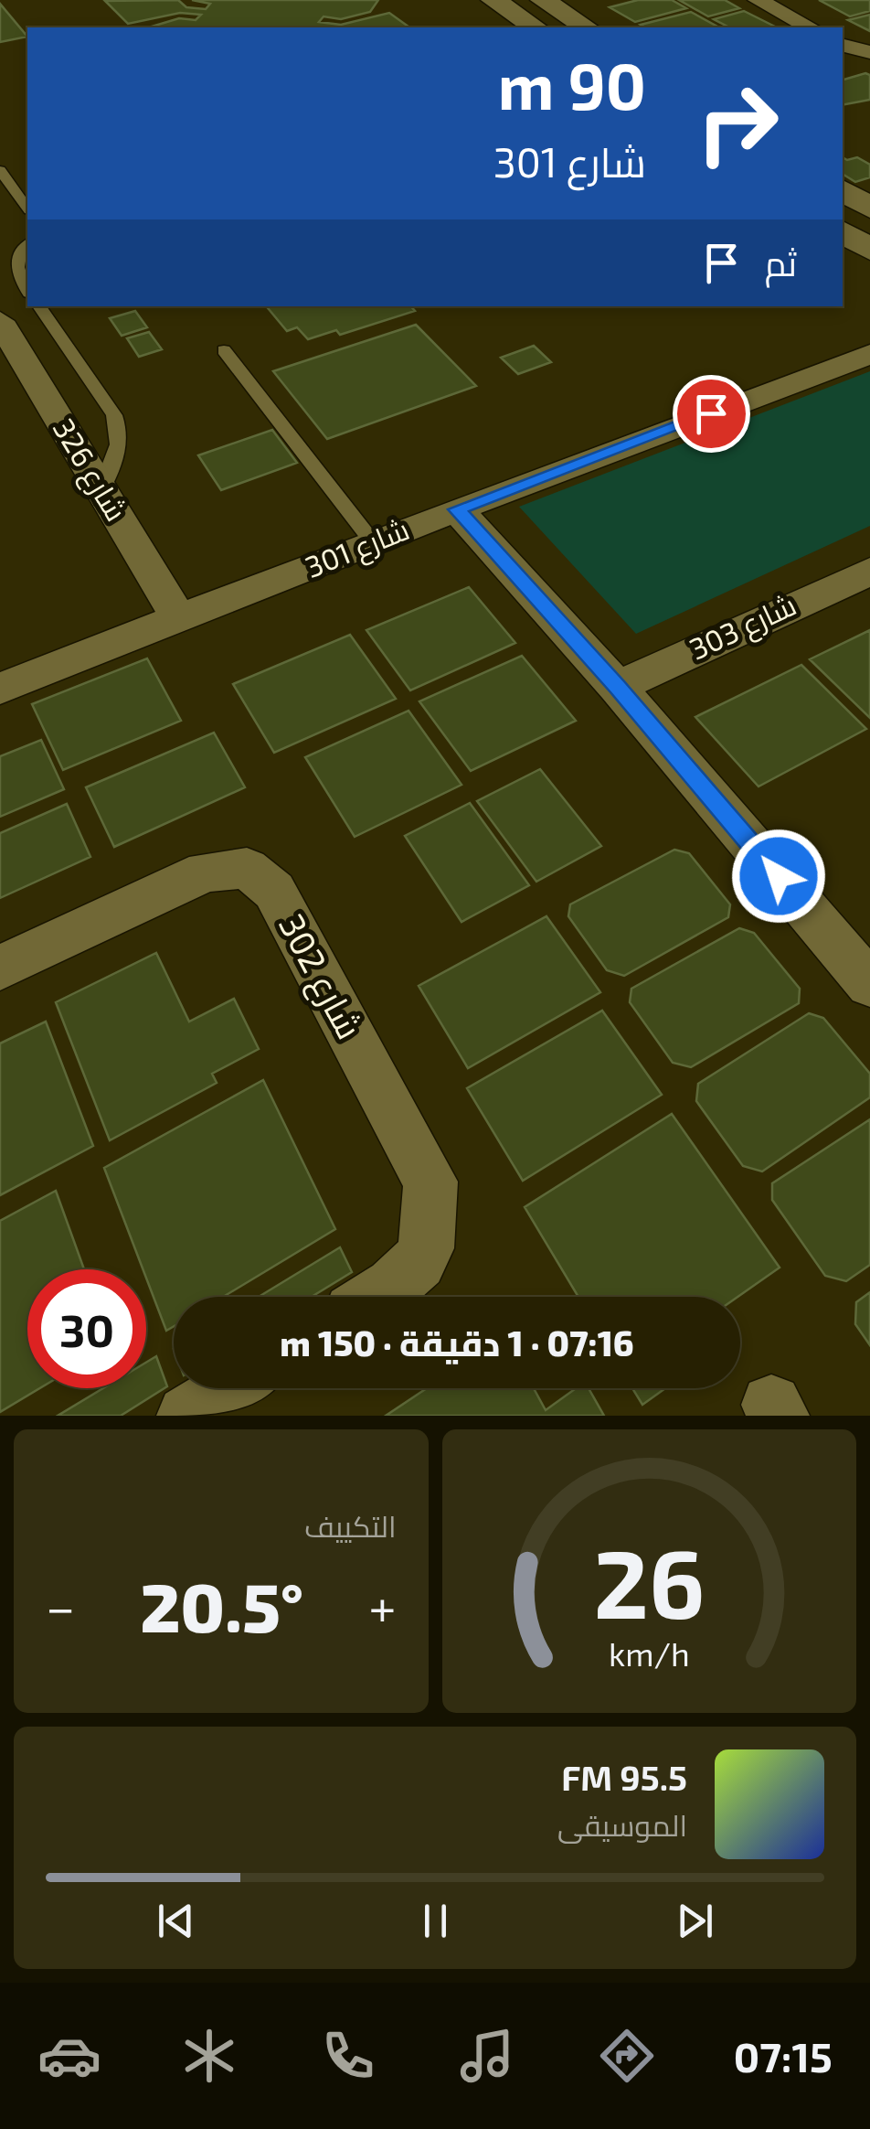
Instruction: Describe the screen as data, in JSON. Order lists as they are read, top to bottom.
{
  "streets": {
    "street": [
      "شارع 326",
      "شارع 301",
      "شارع 303",
      "شارع 302"
    ]
  },
  "crossings": [
    ["شارع 326", "شارع 301"]
  ],
  "page": {
    "turn": ["90 m", "شارع 301"],
    "then": "ثم",
    "limit": "30",
    "trip": "07:16 · 1 دقيقة · 150 m",
    "tile": "التكييف",
    "heat": ["−", "20.5°", "+"],
    "song": ["95.5 FM", "الموسيقى"],
    "tabs": "07:15",
    "gauge": ["26", "km/h"]
  }
}
